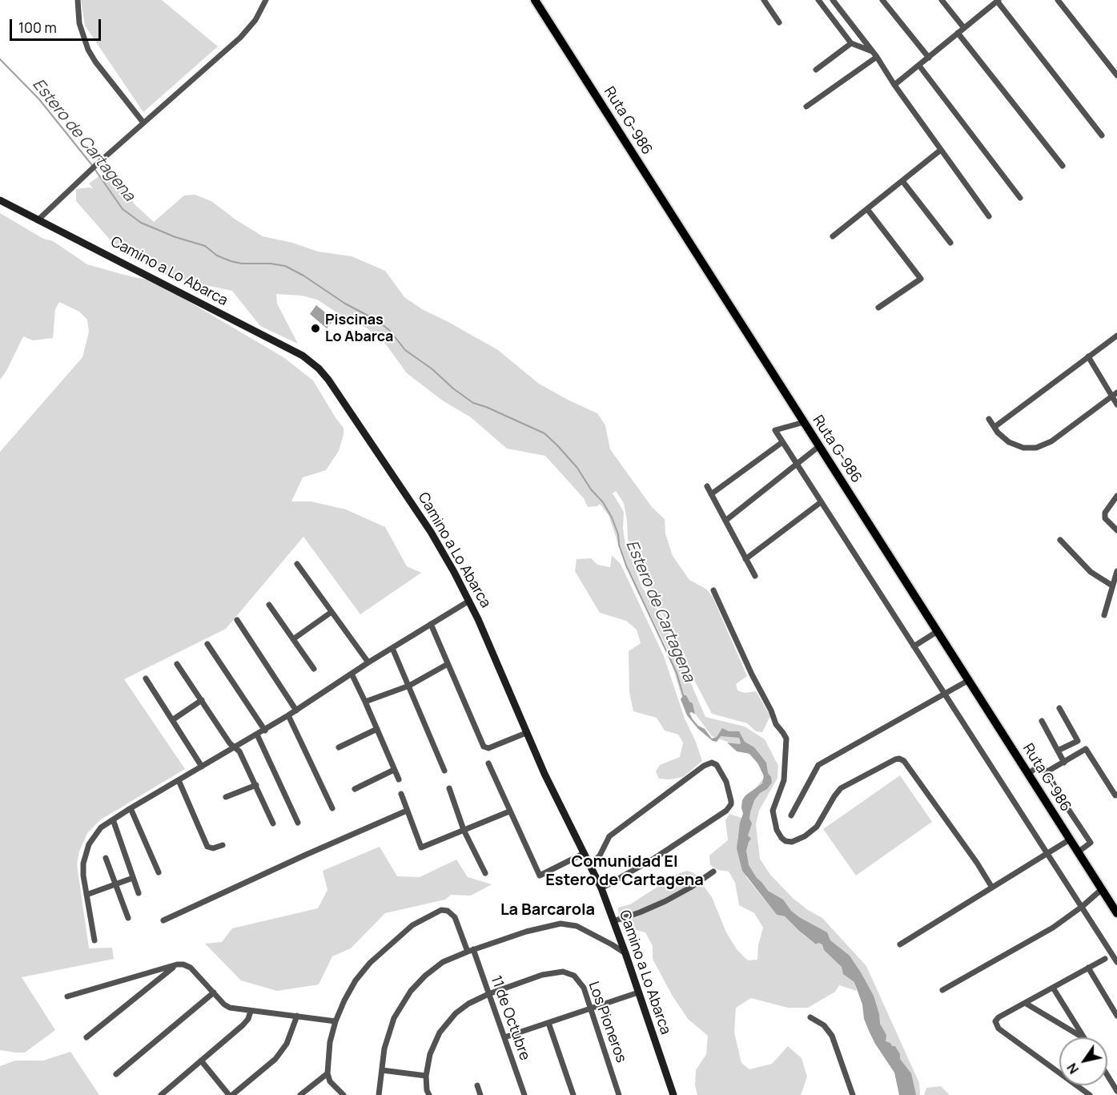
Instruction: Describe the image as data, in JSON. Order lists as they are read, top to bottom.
{
  "streets": {
    "main road": ["Ruta G-986", "Camino a Lo Abarca"],
    "street": ["11 de Octubre", "Los Pioneros"]
  },
  "crossings": [
    ["11 de Octubre", "Los Pioneros"]
  ],
  "districts": ["Comunidad El Estero de Cartagena", "La Barcarola"],
  "water": ["Estero de Cartagena"],
  "places": ["Piscinas Lo Abarca"],
  "scale_bar": "100 m",
  "north": "bottom left"
}
